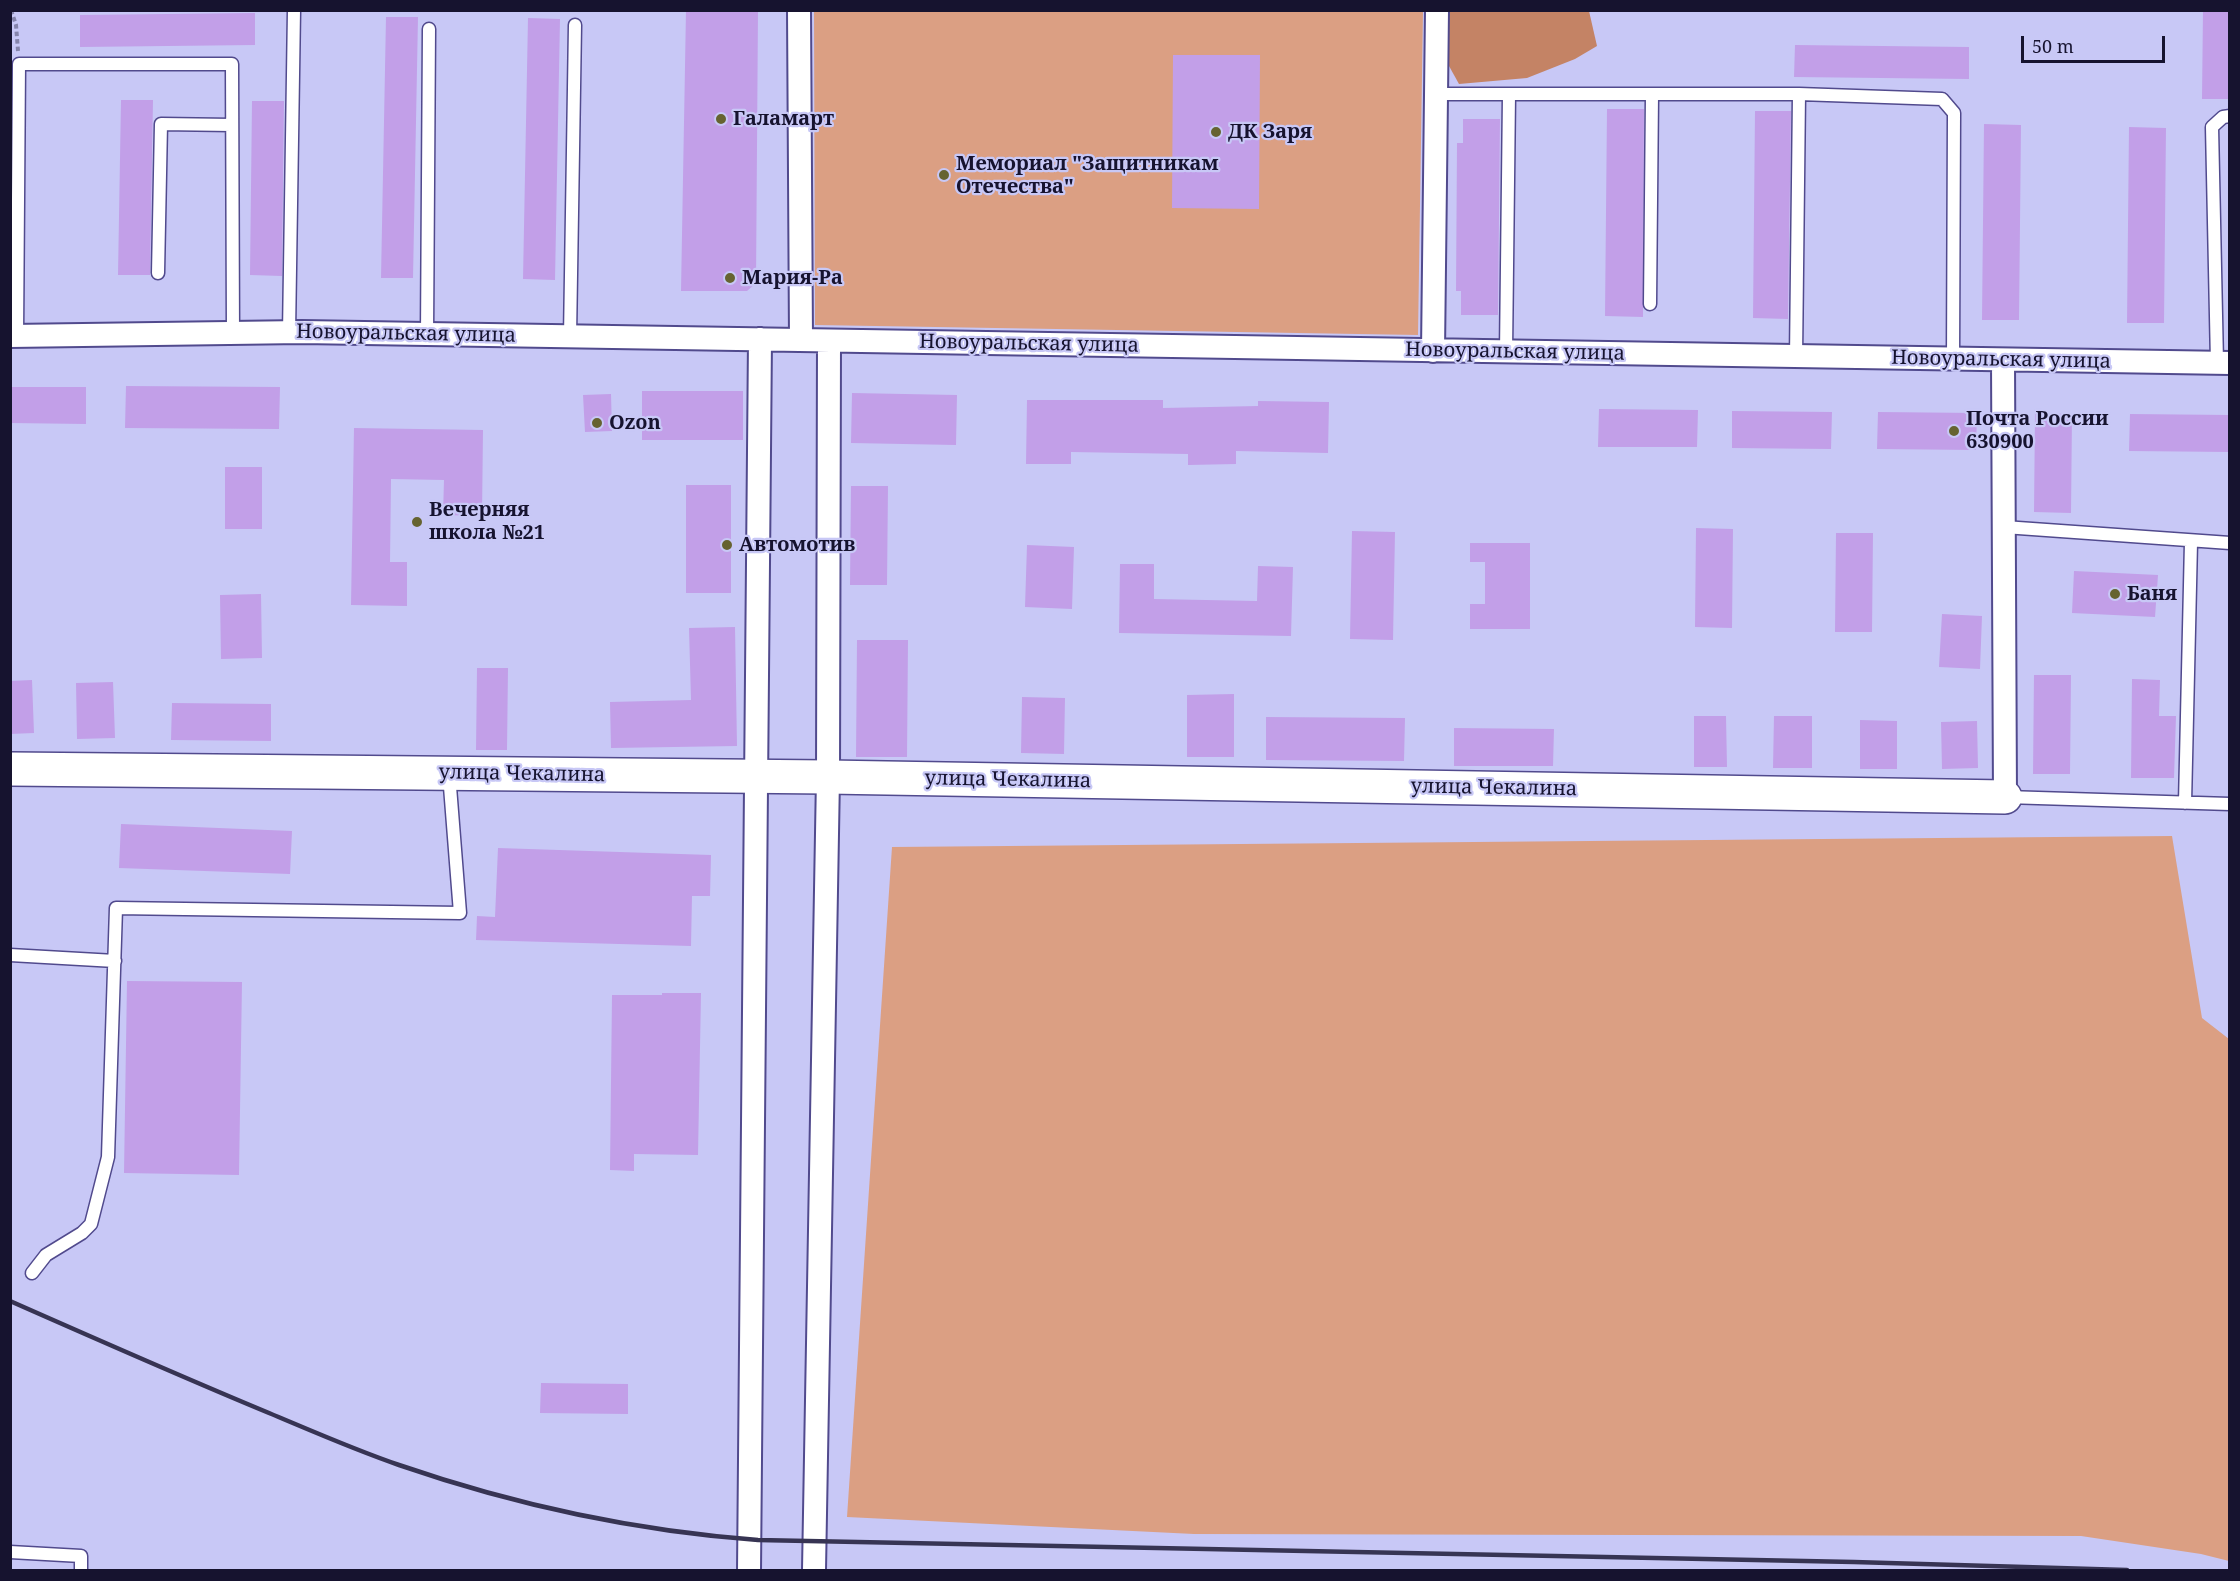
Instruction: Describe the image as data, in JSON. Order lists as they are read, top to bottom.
{
  "streets": {
    "main road": ["улица Чекалина"],
    "street": ["Новоуральская улица"]
  },
  "places": [
    "Галамарт",
    "ДК Заря",
    "Мемориал \"Защитникам Отечества\"",
    "Мария-Ра",
    "Ozon",
    "Почта России 630900",
    "Вечерняя школа №21",
    "Автомотив",
    "Баня"
  ],
  "scale_bar": "50 m"
}
